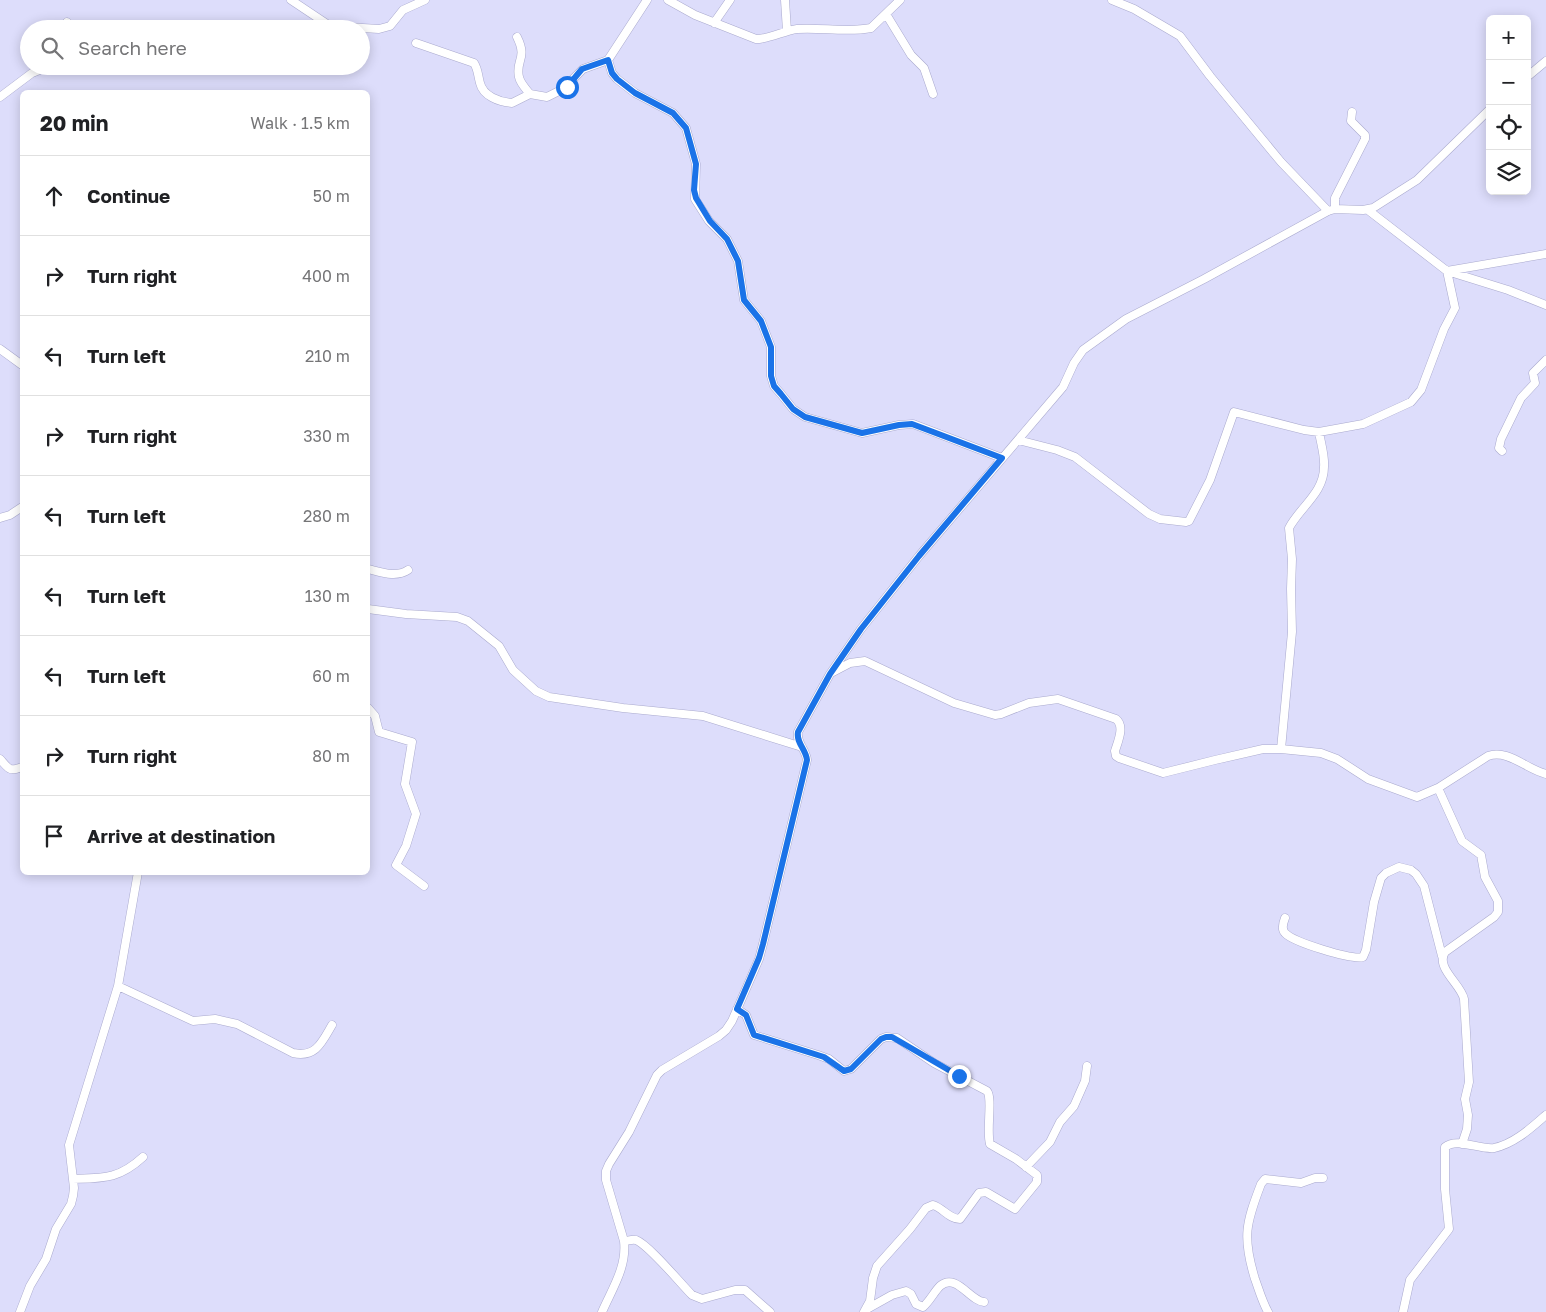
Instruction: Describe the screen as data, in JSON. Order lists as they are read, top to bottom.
{
  "page": {
    "map_buttons": ["+", "−"],
    "search": "Search here",
    "heading": ["20 min", "Walk · 1.5 km"],
    "list": [
      ["Continue", "50 m"],
      ["Turn right", "400 m"],
      ["Turn left", "210 m"],
      ["Turn right", "330 m"],
      ["Turn left", "280 m"],
      ["Turn left", "130 m"],
      ["Turn left", "60 m"],
      ["Turn right", "80 m"],
      "Arrive at destination"
    ]
  }
}
